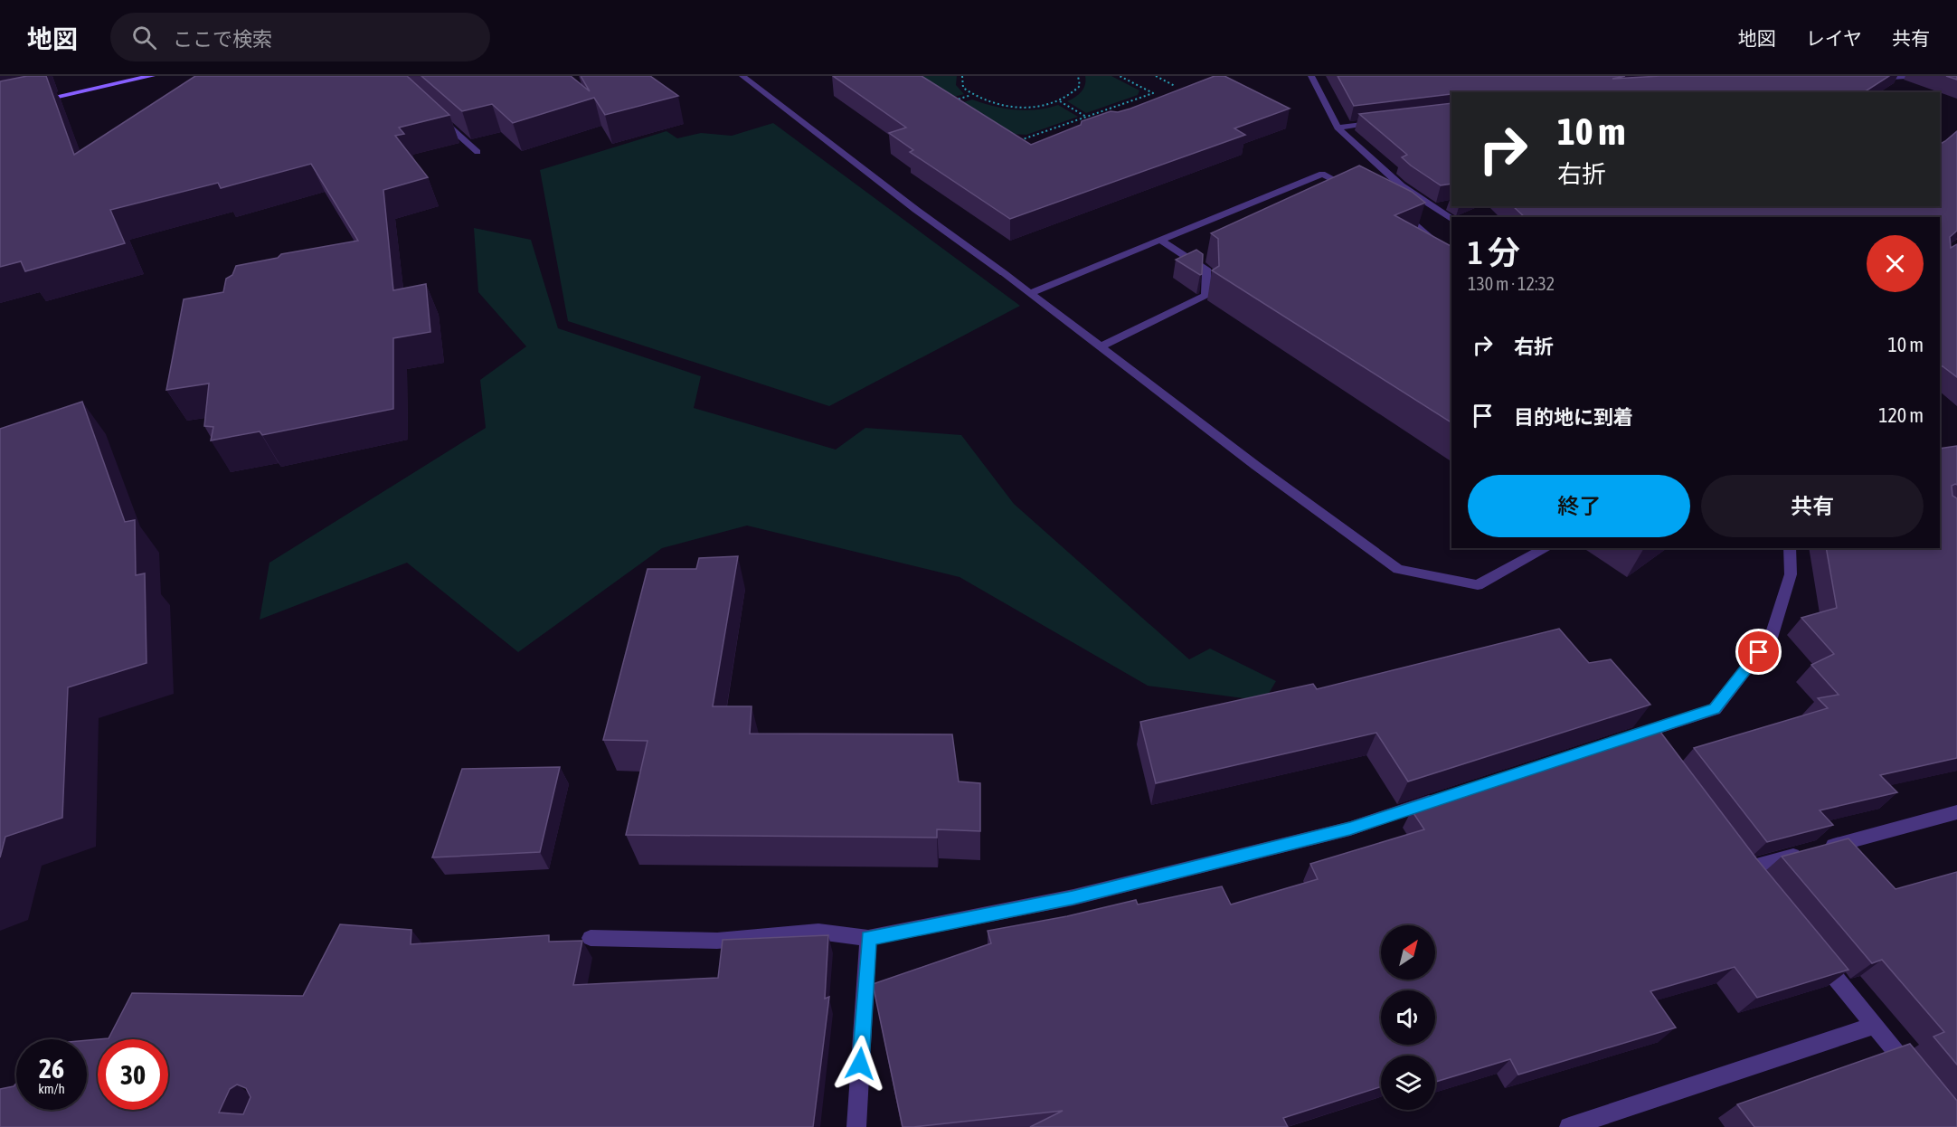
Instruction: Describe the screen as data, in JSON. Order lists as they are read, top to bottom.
{
  "north": "top right",
  "page": {
    "header": "地図",
    "search": "ここで検索",
    "nav": ["地図", "レイヤ", "共有"],
    "turn": ["10 m", "右折"],
    "heading": ["1 分", "130 m · 12:32"],
    "list": [
      {
        "name": "右折",
        "value": "10 m"
      },
      {
        "name": "目的地に到着",
        "value": "120 m"
      }
    ],
    "buttons": ["終了", "共有"],
    "speed": "26 km/h",
    "limit": "30"
  }
}
